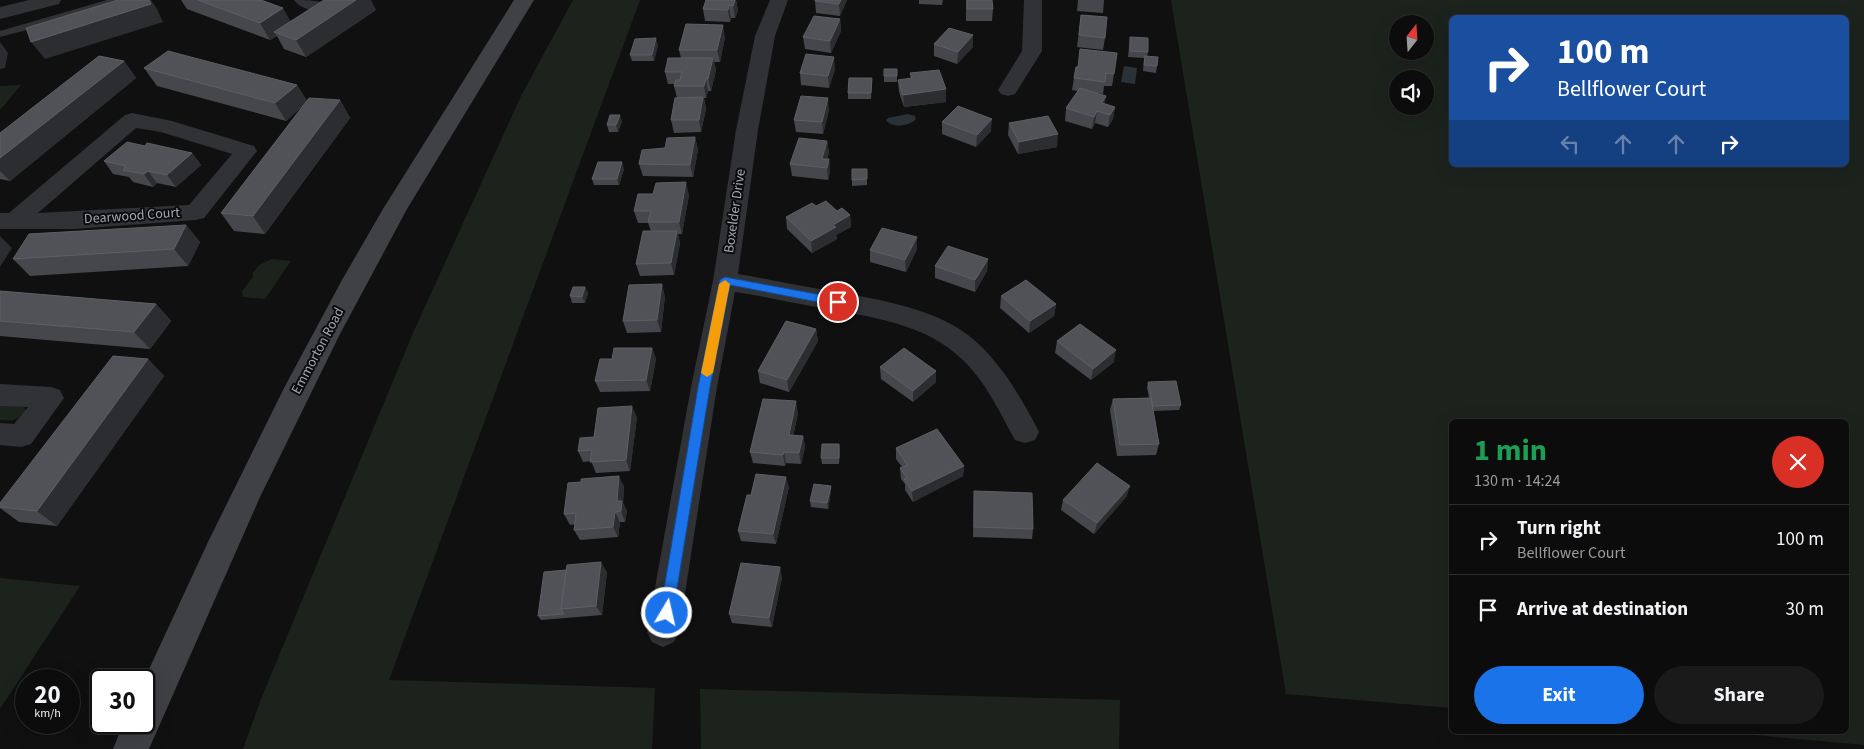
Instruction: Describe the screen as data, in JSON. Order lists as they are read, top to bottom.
{
  "streets": {
    "main road": ["Emmorton Road"],
    "street": ["Boxelder Drive", "Dearwood Court"]
  },
  "north": "top",
  "page": {
    "turn": ["100 m", "Bellflower Court"],
    "heading": ["1 min", "130 m · 14:24"],
    "list": [
      {
        "name": "Turn right",
        "note": "Bellflower Court",
        "value": "100 m"
      },
      {
        "name": "Arrive at destination",
        "value": "30 m"
      }
    ],
    "buttons": ["Exit", "Share"],
    "speed": "20 km/h",
    "limit": "30"
  }
}
